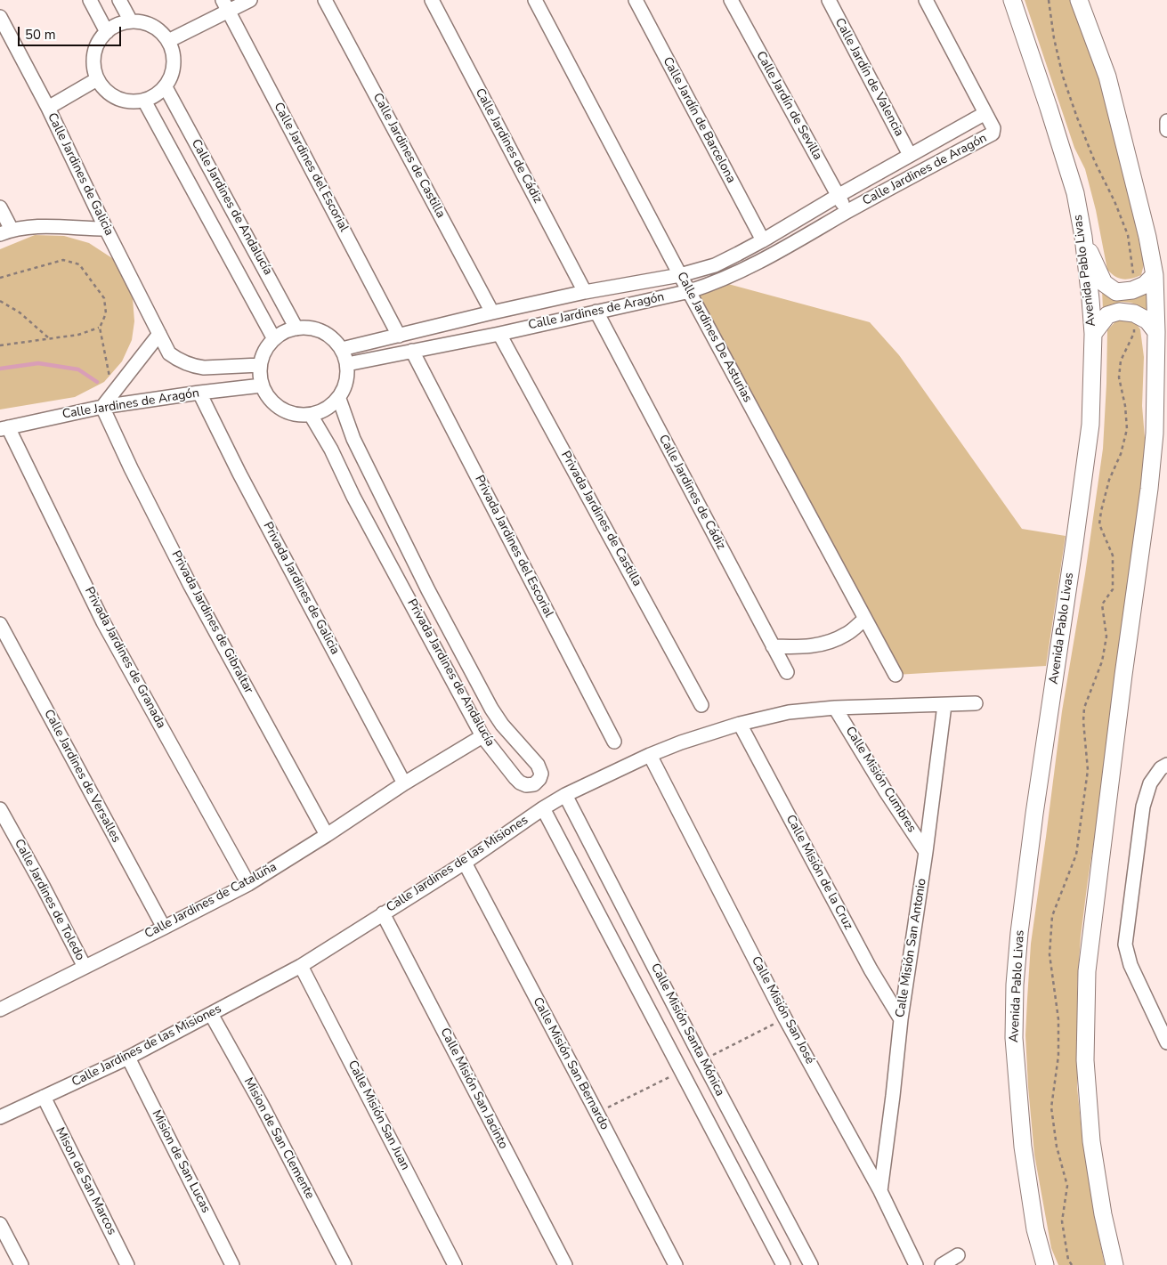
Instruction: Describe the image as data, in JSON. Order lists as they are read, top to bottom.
{
  "streets": {
    "main road": ["Avenida Pablo Livas"],
    "street": [
      "Calle Jardín de Valencia",
      "Calle Jardín de Sevilla",
      "Calle Jardín de Barcelona",
      "Calle Jardines de Cádiz",
      "Calle Jardines de Castilla",
      "Calle Jardines del Escorial",
      "Calle Jardines de Aragón",
      "Calle Jardines de Galicia",
      "Calle Jardines de Andalucía",
      "Calle Jardines De Asturias",
      "Privada Jardines de Castilla",
      "Privada Jardines del Escorial",
      "Privada Jardines de Galicia",
      "Privada Jardines de Gibraltar",
      "Privada Jardines de Granada",
      "Privada Jardines de Andalucía",
      "Calle Jardines de Versalles",
      "Calle Misión Cumbres",
      "Calle Jardines de las Misiones",
      "Calle Misión de la Cruz",
      "Calle Jardines de Toledo",
      "Calle Jardines de Cataluña",
      "Calle Misión San Antonio",
      "Calle Misión San José",
      "Calle Misión Santa Mónica",
      "Calle Misión San Bernardo",
      "Calle Misión San Jacinto",
      "Calle Misión San Juan",
      "Mision de San Clemente",
      "Mision de San Lucas",
      "Mison de San Marcos"
    ]
  },
  "crossings": [
    ["Calle Jardín de Valencia", "Calle Jardines de Aragón"],
    ["Calle Jardín de Sevilla", "Calle Jardines de Aragón"],
    ["Calle Jardín de Barcelona", "Calle Jardines de Aragón"],
    ["Calle Jardines de Cádiz", "Calle Jardines de Aragón"],
    ["Calle Jardines de Castilla", "Calle Jardines de Aragón"],
    ["Calle Jardines del Escorial", "Calle Jardines de Aragón"],
    ["Calle Jardines de Aragón", "Calle Jardines de Galicia"],
    ["Calle Jardines de Aragón", "Calle Jardines de Andalucía"],
    ["Calle Jardines de Aragón", "Calle Jardines De Asturias"],
    ["Calle Jardines de Aragón", "Privada Jardines de Castilla"],
    ["Calle Jardines de Aragón", "Privada Jardines del Escorial"],
    ["Calle Jardines de Aragón", "Privada Jardines de Galicia"],
    ["Calle Jardines de Aragón", "Privada Jardines de Gibraltar"],
    ["Calle Jardines de Aragón", "Privada Jardines de Granada"],
    ["Calle Jardines de Aragón", "Privada Jardines de Andalucía"],
    ["Calle Jardines de Galicia", "Calle Jardines de Andalucía"],
    ["Calle Jardines de Galicia", "Privada Jardines de Andalucía"],
    ["Calle Jardines de Andalucía", "Privada Jardines de Andalucía"],
    ["Privada Jardines de Galicia", "Calle Jardines de Cataluña"],
    ["Privada Jardines de Gibraltar", "Calle Jardines de Cataluña"],
    ["Privada Jardines de Granada", "Calle Jardines de Cataluña"],
    ["Privada Jardines de Andalucía", "Calle Jardines de Cataluña"],
    ["Calle Jardines de Versalles", "Calle Jardines de Cataluña"],
    ["Calle Misión Cumbres", "Calle Jardines de las Misiones"],
    ["Calle Misión Cumbres", "Calle Misión San Antonio"],
    ["Calle Jardines de las Misiones", "Calle Misión de la Cruz"],
    ["Calle Jardines de las Misiones", "Calle Misión San Antonio"],
    ["Calle Jardines de las Misiones", "Calle Misión San José"],
    ["Calle Jardines de las Misiones", "Calle Misión Santa Mónica"],
    ["Calle Jardines de las Misiones", "Calle Misión San Bernardo"],
    ["Calle Jardines de las Misiones", "Calle Misión San Jacinto"],
    ["Calle Jardines de las Misiones", "Calle Misión San Juan"],
    ["Calle Jardines de las Misiones", "Mision de San Clemente"],
    ["Calle Jardines de las Misiones", "Mision de San Lucas"],
    ["Calle Jardines de las Misiones", "Mison de San Marcos"],
    ["Calle Misión de la Cruz", "Calle Misión San Antonio"],
    ["Calle Jardines de Toledo", "Calle Jardines de Cataluña"],
    ["Calle Misión San Antonio", "Calle Misión San José"]
  ],
  "scale_bar": "50 m"
}
